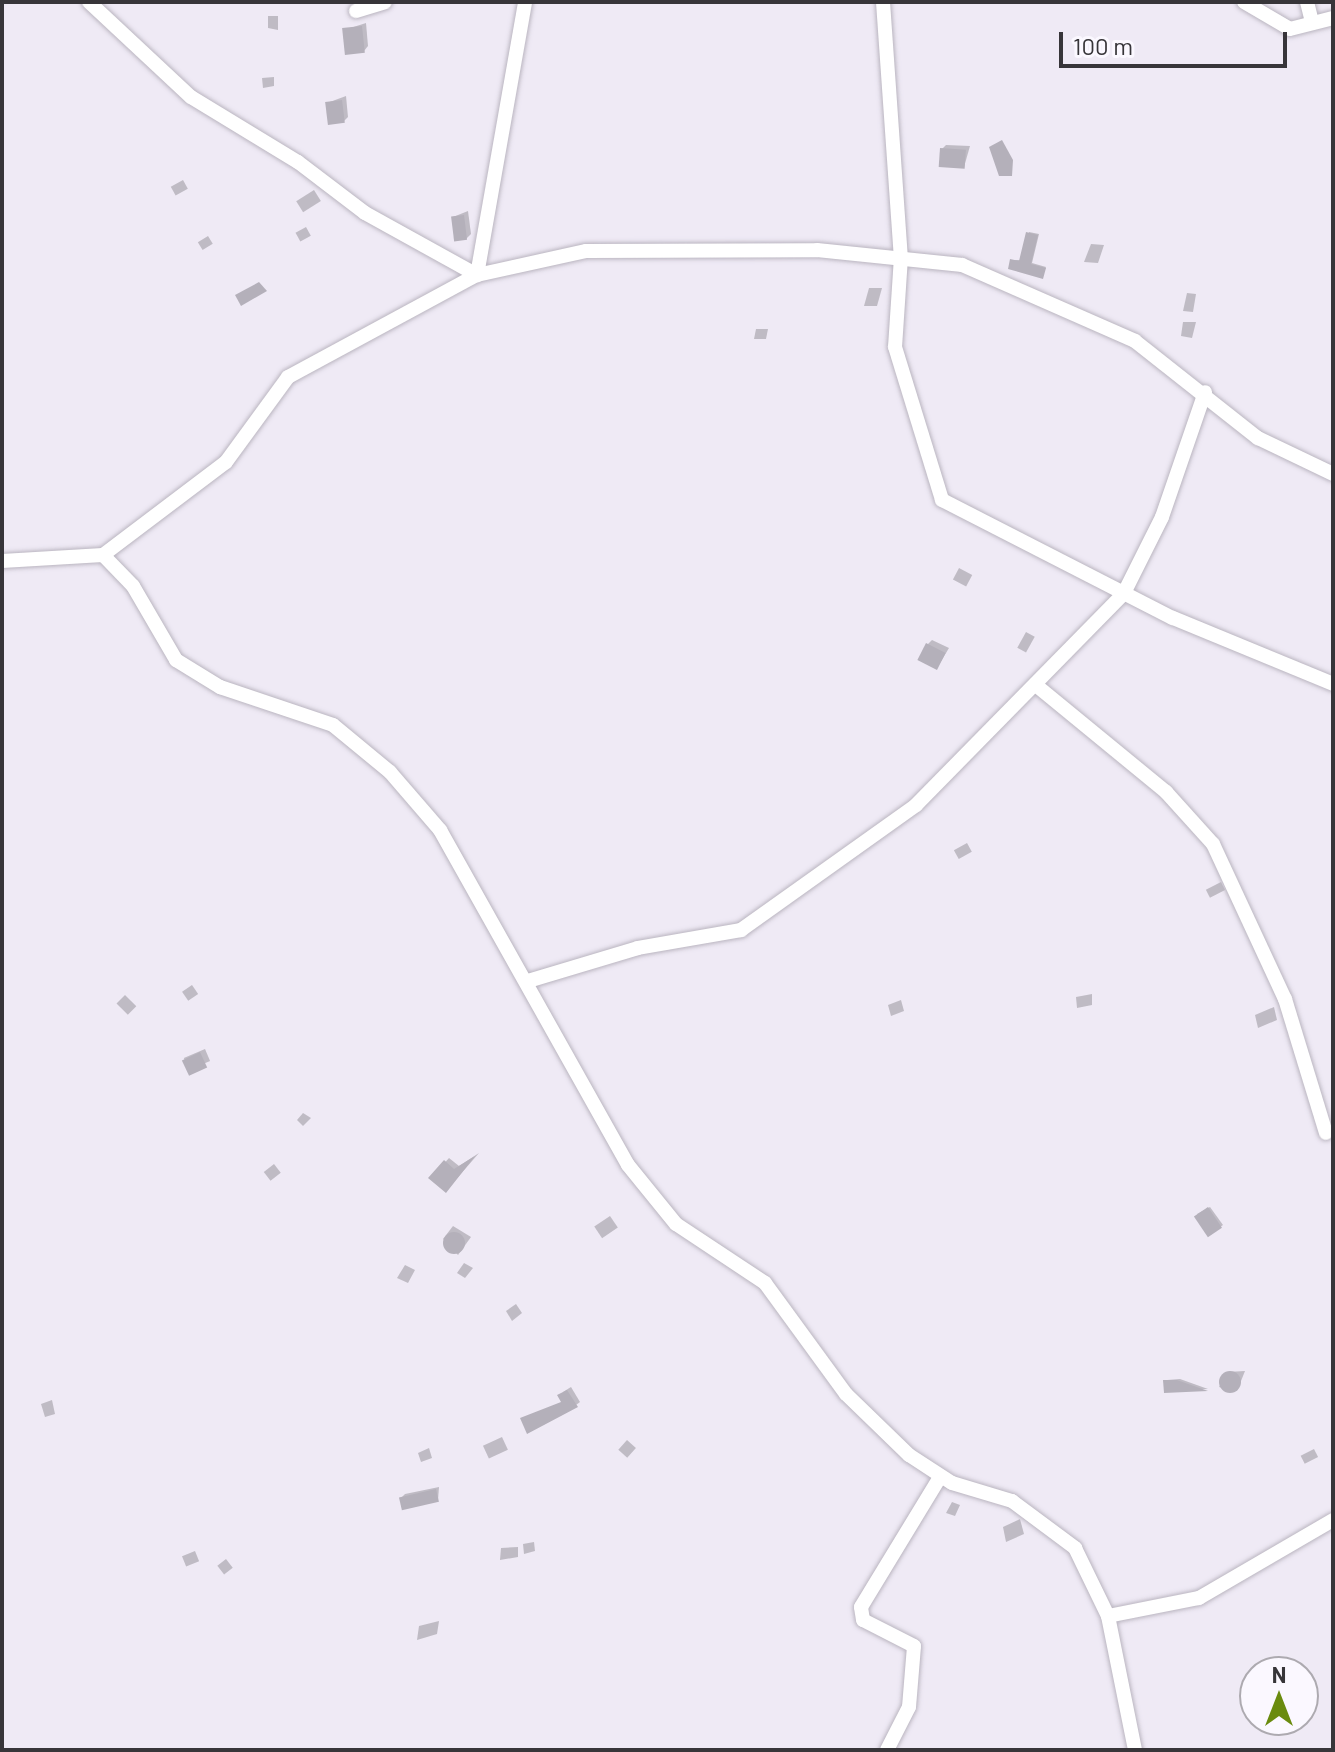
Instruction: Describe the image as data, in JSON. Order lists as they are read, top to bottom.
{
  "scale_bar": "100 m",
  "north": "top"
}
